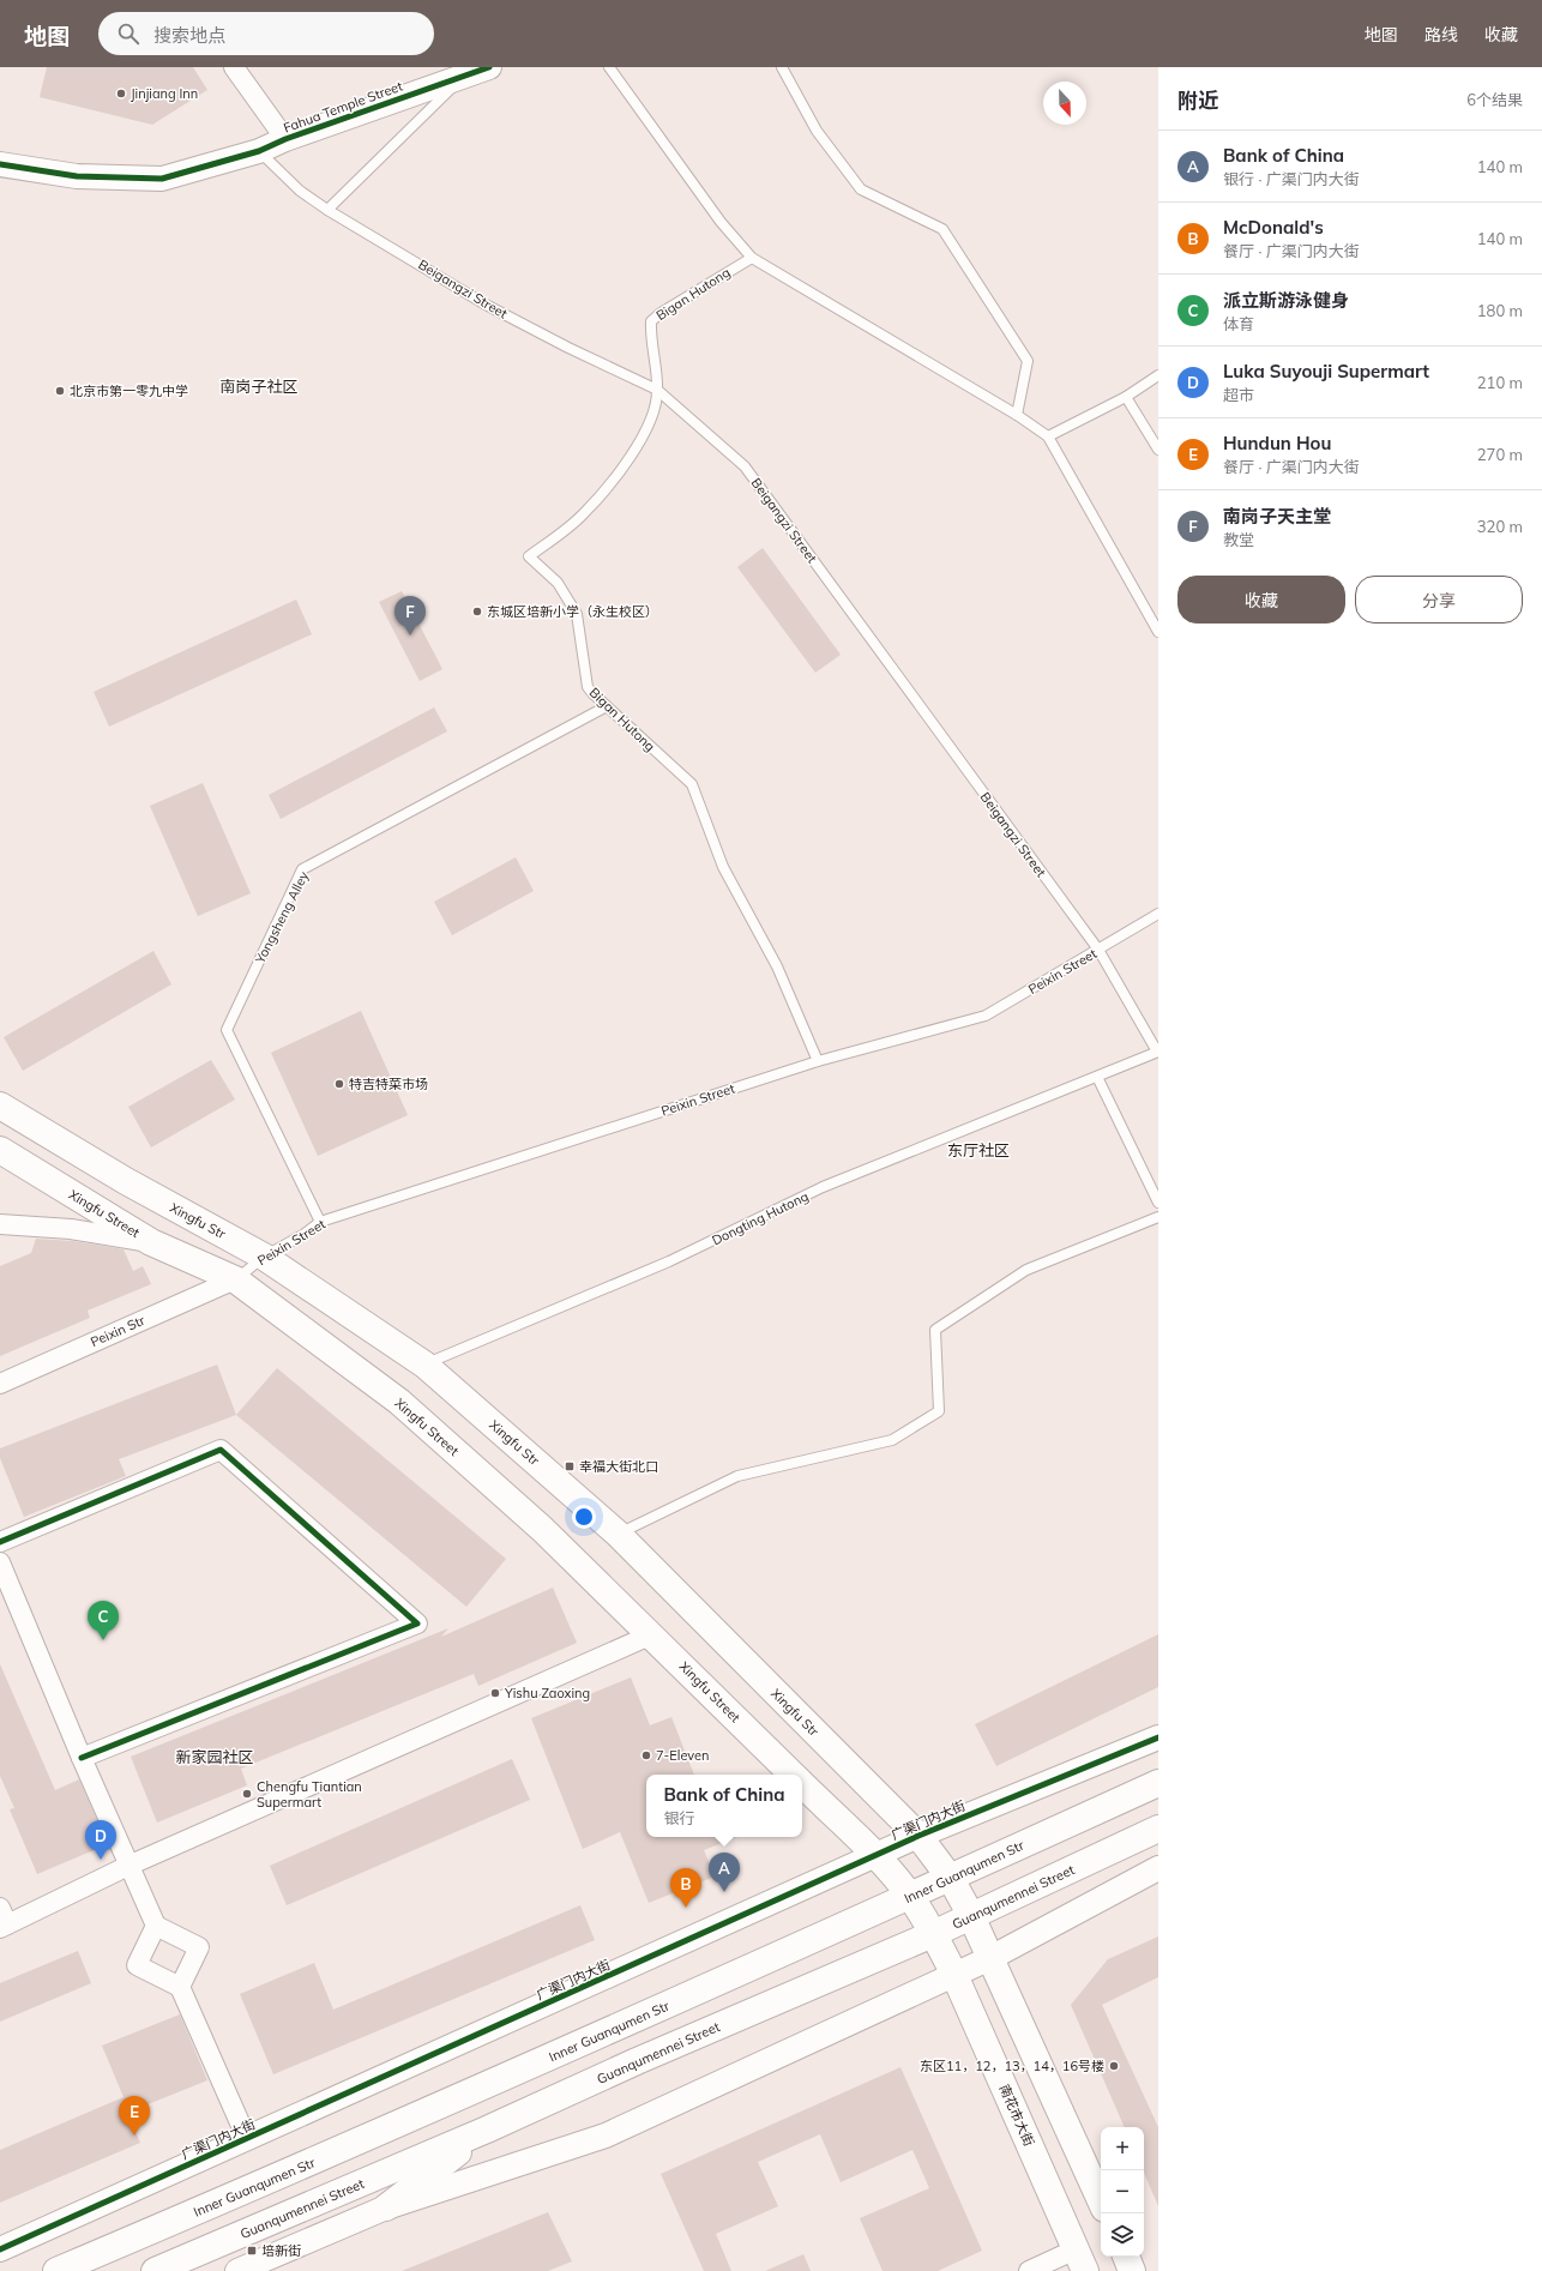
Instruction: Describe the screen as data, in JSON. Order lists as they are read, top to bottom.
{
  "streets": {
    "main road": [
      "Xingfu Street",
      "Xingfu Str",
      "Inner Guanqumen Str",
      "Guanqumennei Street",
      "南花市大街"
    ],
    "street": ["Fahua Temple Street", "Peixin Str", "广渠门内大街"],
    "lane": [
      "Beigangzi Street",
      "Bigan Hutong",
      "Yongsheng Alley",
      "Peixin Street",
      "Dongting Hutong"
    ]
  },
  "crossings": [
    ["Fahua Temple Street", "Beigangzi Street"],
    ["Beigangzi Street", "Bigan Hutong"],
    ["Beigangzi Street", "Peixin Street"],
    ["Beigangzi Street", "Dongting Hutong"],
    ["Bigan Hutong", "Yongsheng Alley"],
    ["Bigan Hutong", "Peixin Street"],
    ["Yongsheng Alley", "Peixin Street"],
    ["Peixin Street", "Xingfu Street"],
    ["Peixin Street", "Xingfu Str"],
    ["Peixin Street", "Peixin Str"],
    ["Xingfu Street", "Peixin Str"],
    ["Xingfu Street", "广渠门内大街"],
    ["Xingfu Street", "Inner Guanqumen Str"],
    ["Xingfu Street", "Guanqumennei Street"],
    ["Xingfu Street", "南花市大街"],
    ["Dongting Hutong", "Xingfu Str"],
    ["Xingfu Str", "广渠门内大街"],
    ["Xingfu Str", "Inner Guanqumen Str"],
    ["Xingfu Str", "Guanqumennei Street"],
    ["Guanqumennei Street", "南花市大街"]
  ],
  "districts": ["南岗子社区", "东厅社区", "新家园社区"],
  "places": {
    "other": [
      "Jinjiang Inn",
      "北京市第一零九中学",
      "东城区培新小学（永生校区）",
      "特吉特菜市场",
      "Yishu Zaoxing",
      "7-Eleven",
      "Chengfu Tiantian Supermart",
      "东区11，12，13，14，16号楼"
    ],
    "transit": ["幸福大街北口", "培新街"]
  },
  "north": "bottom",
  "page": {
    "header": "地图",
    "search": "搜索地点",
    "nav": ["地图", "路线", "收藏"],
    "heading": ["附近", "6个结果"],
    "list": [
      {
        "mark": "A",
        "name": "Bank of China",
        "note": "银行 · 广渠门内大街",
        "value": "140 m"
      },
      {
        "mark": "B",
        "name": "McDonald's",
        "note": "餐厅 · 广渠门内大街",
        "value": "140 m"
      },
      {
        "mark": "C",
        "name": "派立斯游泳健身",
        "note": "体育",
        "value": "180 m"
      },
      {
        "mark": "D",
        "name": "Luka Suyouji Supermart",
        "note": "超市",
        "value": "210 m"
      },
      {
        "mark": "E",
        "name": "Hundun Hou",
        "note": "餐厅 · 广渠门内大街",
        "value": "270 m"
      },
      {
        "mark": "F",
        "name": "南岗子天主堂",
        "note": "教堂",
        "value": "320 m"
      }
    ],
    "buttons": ["收藏", "分享"],
    "pins": [
      "F",
      "C",
      "D",
      "A",
      "B",
      "E"
    ],
    "popup": ["Bank of China", "银行"],
    "map_buttons": ["+", "−"]
  }
}
